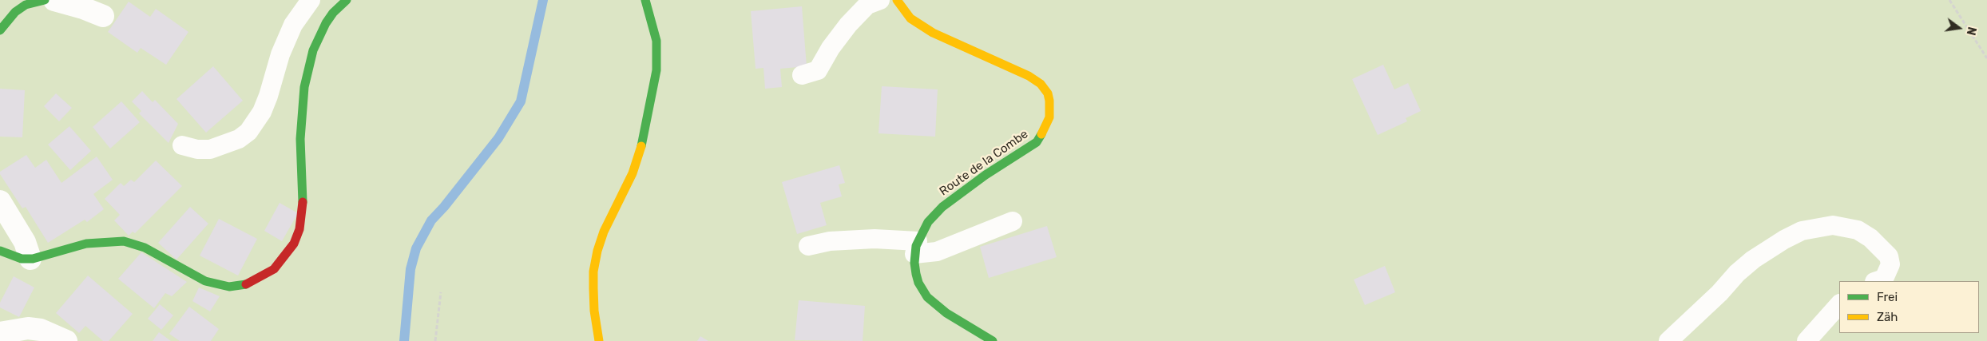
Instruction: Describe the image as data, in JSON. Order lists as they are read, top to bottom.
{
  "streets": {
    "street": ["Route de la Combe"]
  },
  "legend": ["Frei", "Zäh"],
  "north": "right"
}
